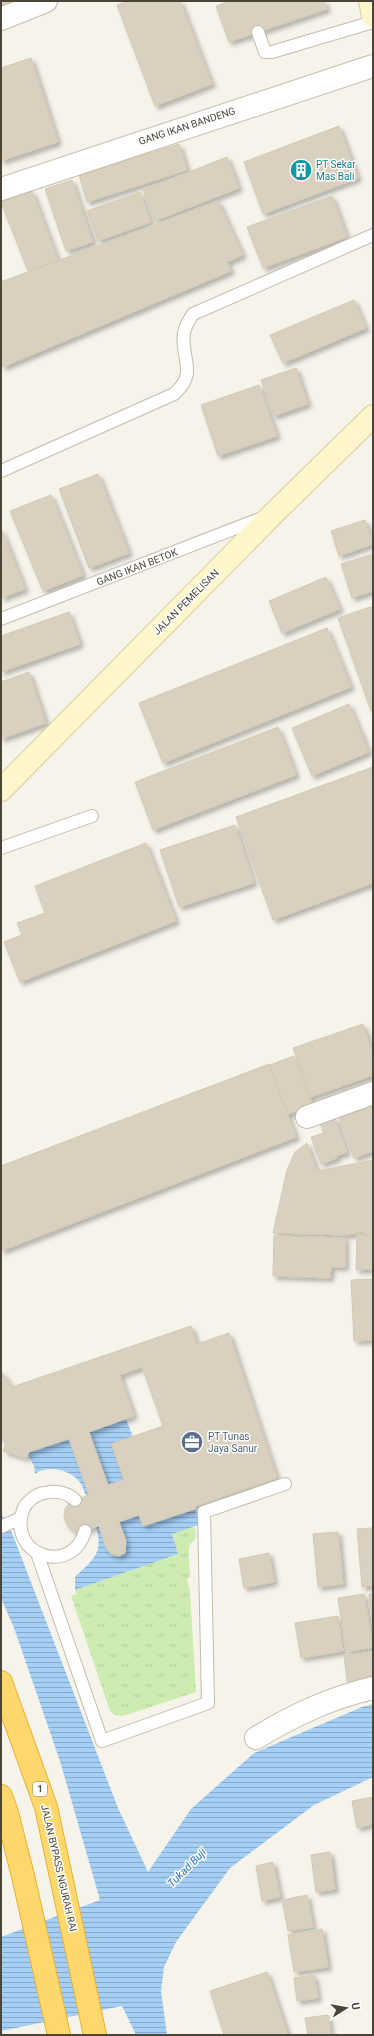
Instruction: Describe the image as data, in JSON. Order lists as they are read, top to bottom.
{
  "streets": {
    "highway": ["1", "JALAN BYPASS NGURAH RAI"],
    "street": ["GANG IKAN BANDENG", "JALAN PEMELISAN"],
    "lane": ["GANG IKAN BETOK"]
  },
  "crossings": [
    ["GANG IKAN BETOK", "JALAN PEMELISAN"]
  ],
  "water": ["Tukad Buji"],
  "places": {
    "building": ["PT Sekar Mas Bali"],
    "office": ["PT Tunas Jaya Sanur"]
  },
  "north": "right"
}
